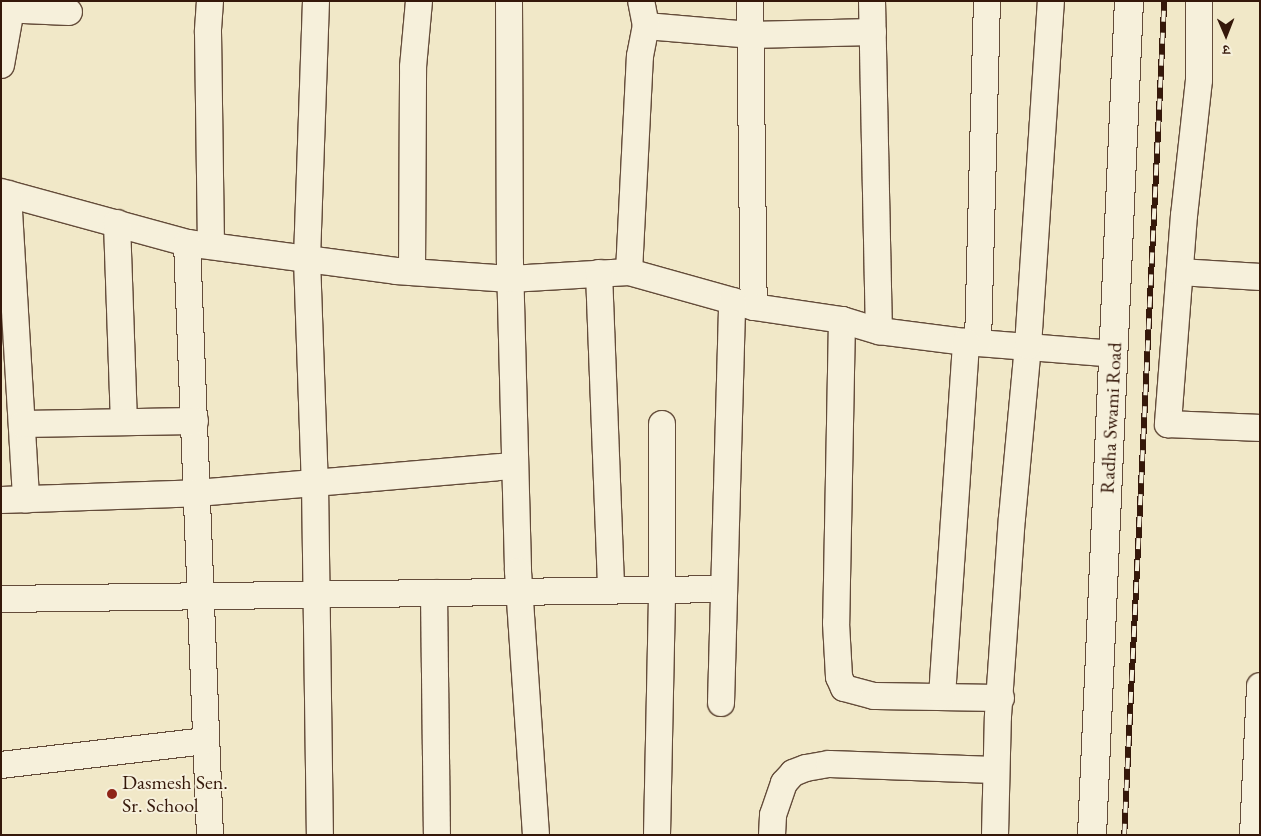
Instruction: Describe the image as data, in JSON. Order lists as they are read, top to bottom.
{
  "streets": {
    "street": ["Radha Swami Road"]
  },
  "places": ["Dasmesh Sen. Sr. School"],
  "north": "bottom"
}
